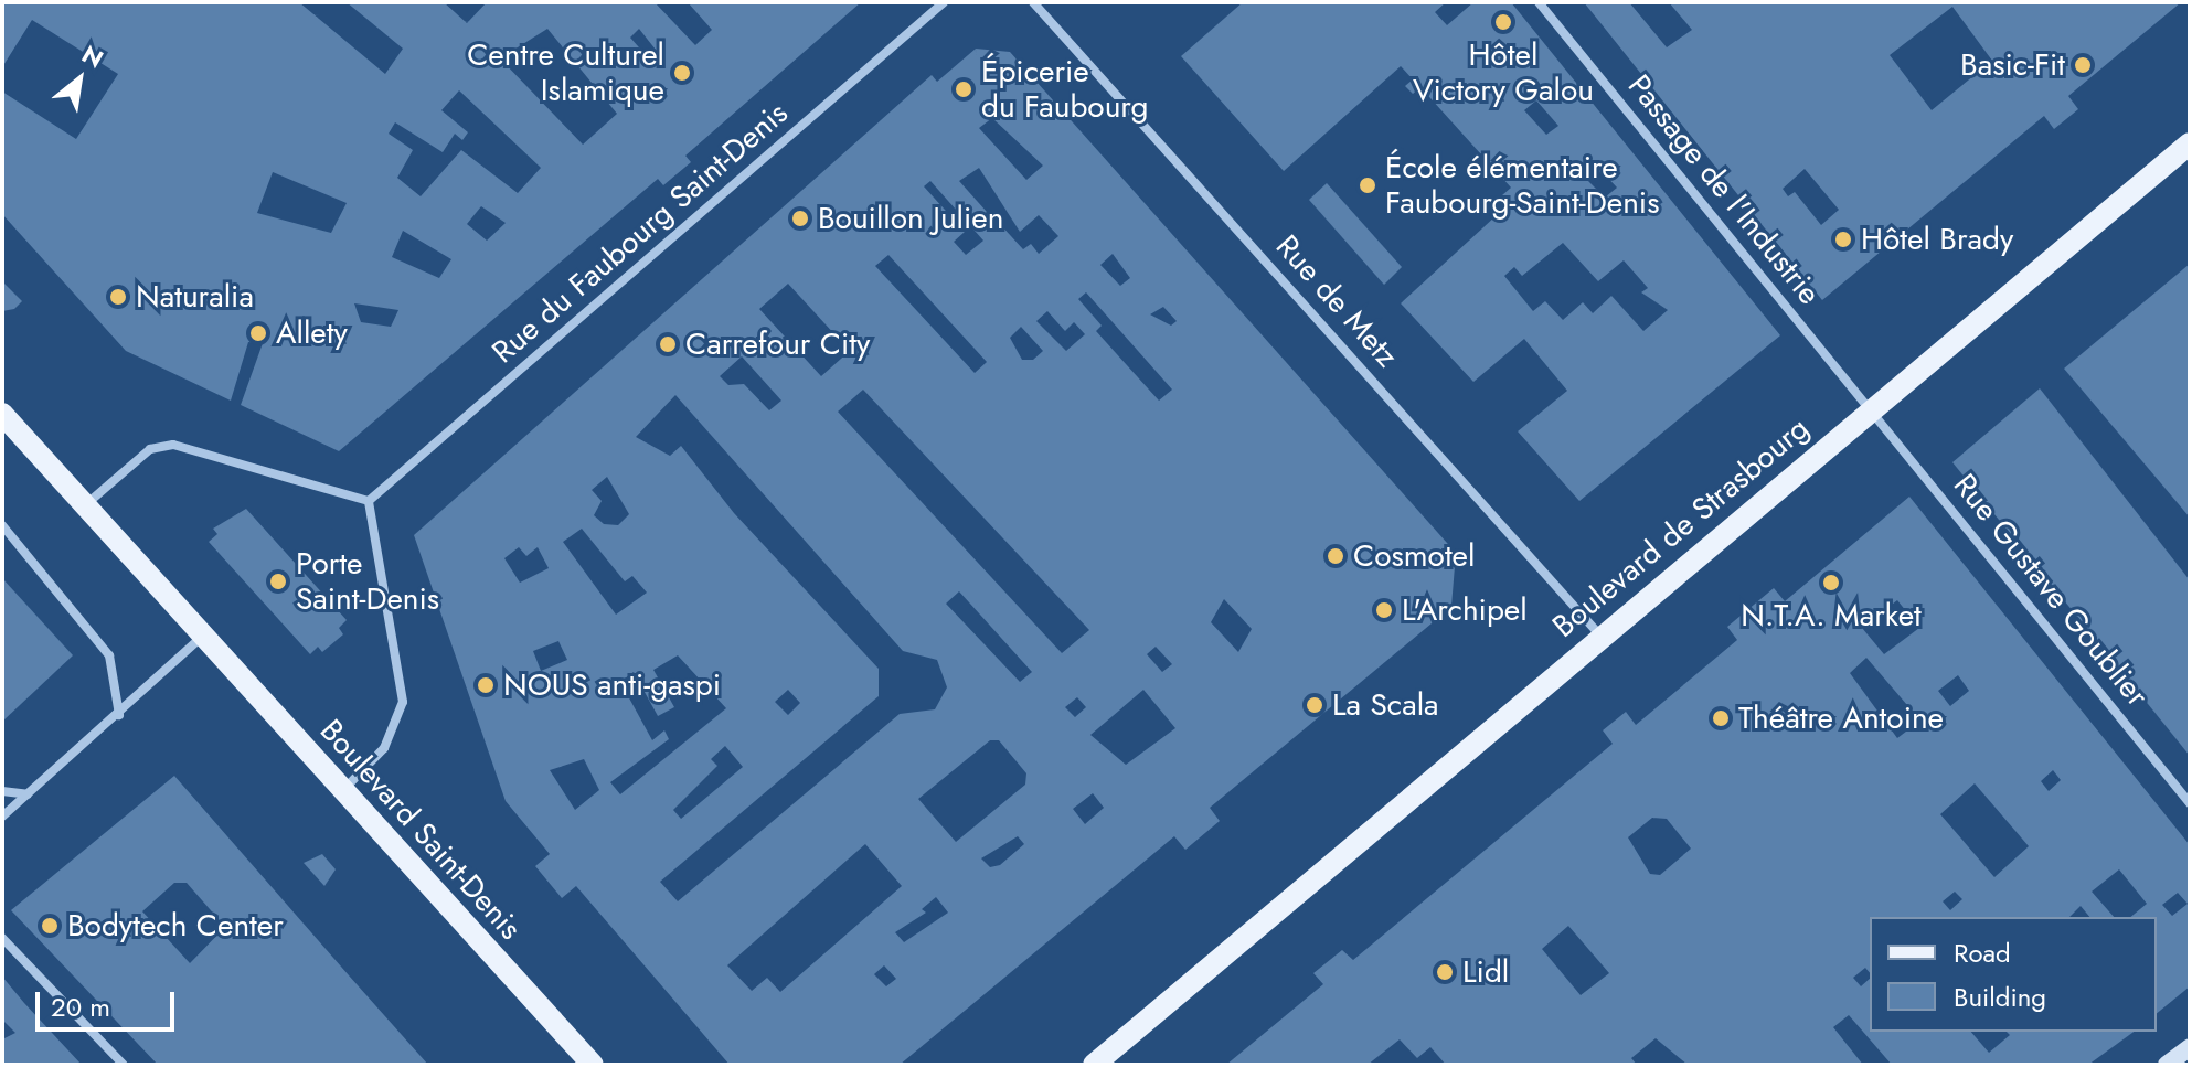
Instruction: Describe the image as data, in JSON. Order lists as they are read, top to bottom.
{
  "streets": {
    "main road": ["Boulevard de Strasbourg", "Boulevard Saint-Denis"],
    "street": [
      "Passage de l'Industrie",
      "Rue du Faubourg Saint-Denis",
      "Rue de Metz",
      "Rue Gustave Goublier"
    ]
  },
  "crossings": [
    ["Passage de l'Industrie", "Boulevard de Strasbourg"],
    ["Passage de l'Industrie", "Rue Gustave Goublier"],
    ["Rue de Metz", "Boulevard de Strasbourg"],
    ["Boulevard de Strasbourg", "Rue Gustave Goublier"]
  ],
  "places": [
    "Hôtel Victory Galou",
    "Basic-Fit",
    "Centre Culturel Islamique",
    "Épicerie du Faubourg",
    "École élémentaire Faubourg-Saint-Denis",
    "Bouillon Julien",
    "Hôtel Brady",
    "Naturalia",
    "Allety",
    "Carrefour City",
    "Cosmotel",
    "Porte Saint-Denis",
    "N.T.A. Market",
    "L'Archipel",
    "NOUS anti-gaspi",
    "La Scala",
    "Théâtre Antoine",
    "Bodytech Center",
    "Lidl"
  ],
  "legend": ["Road", "Building"],
  "scale_bar": "20 m",
  "north": "top right"
}
